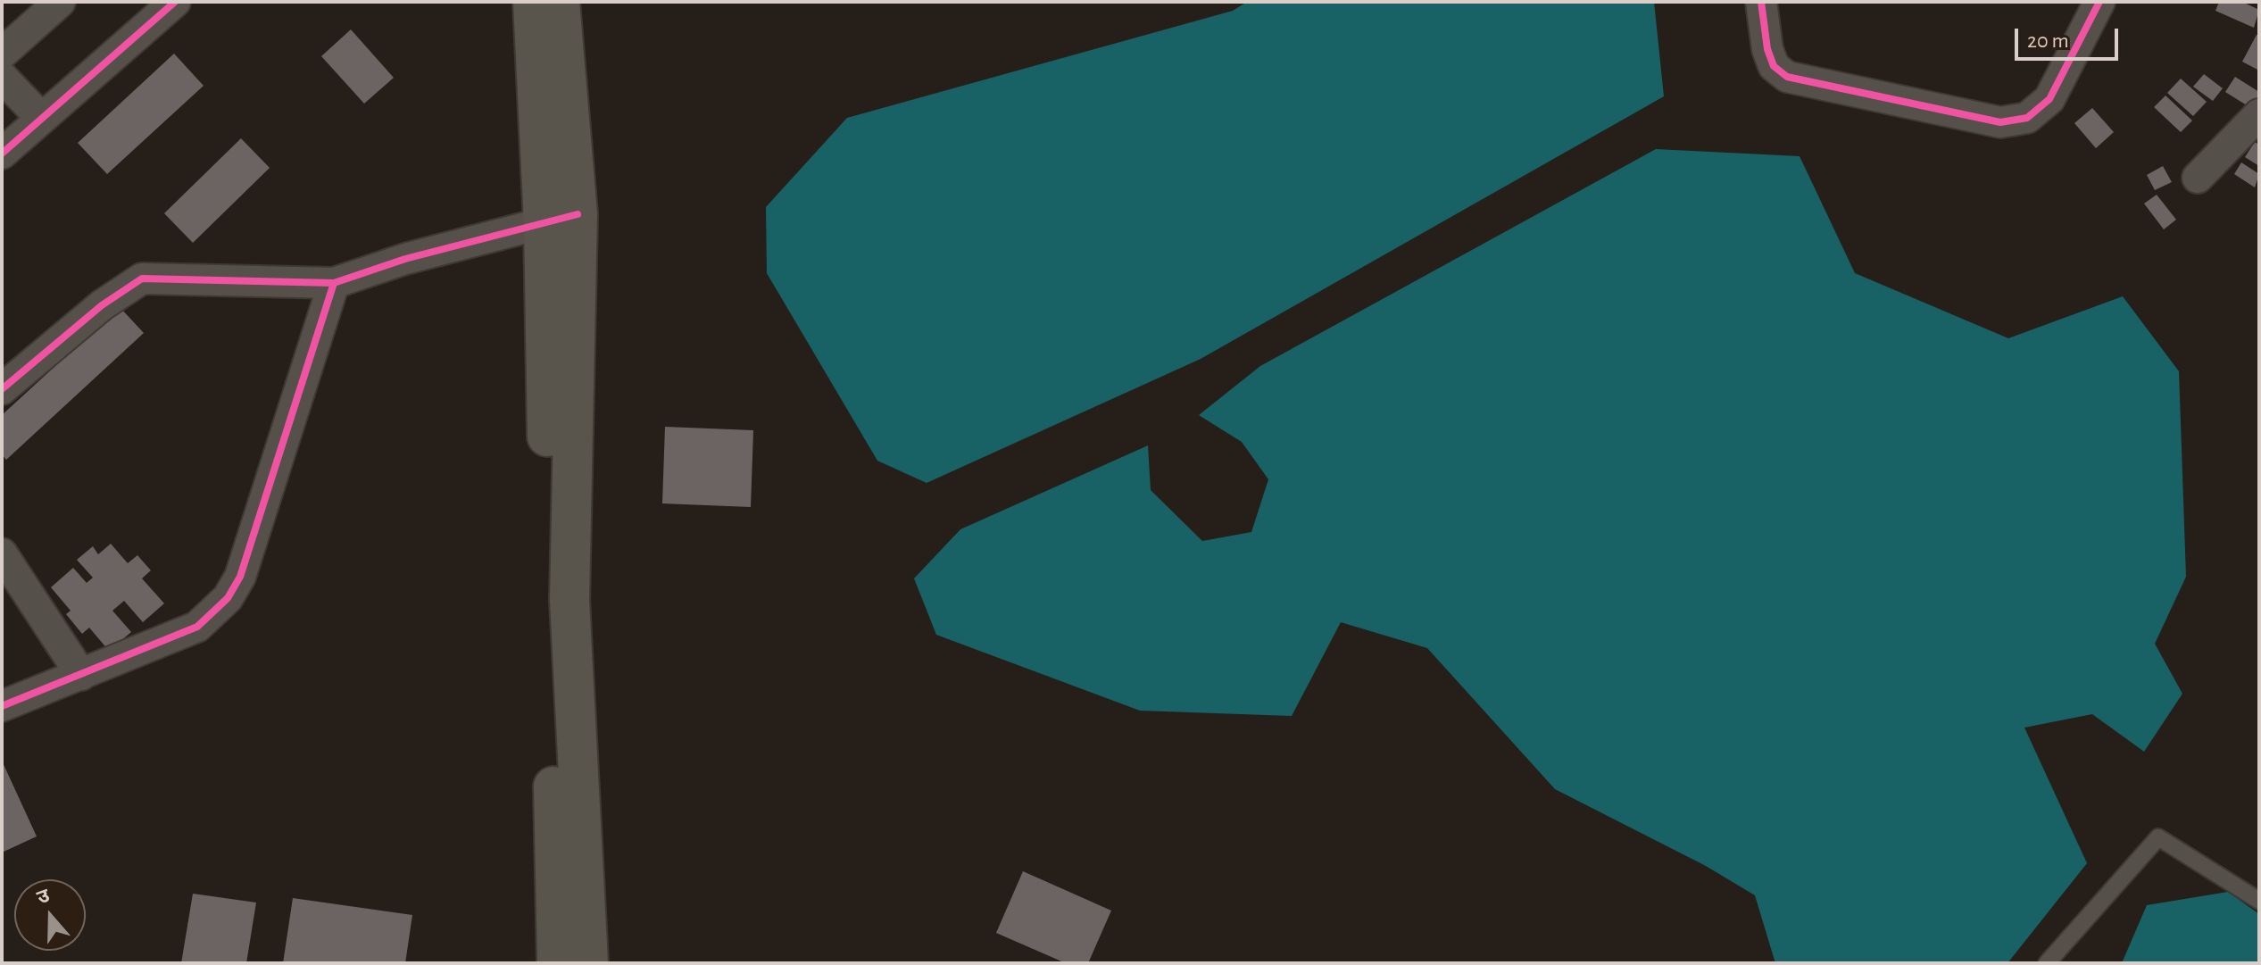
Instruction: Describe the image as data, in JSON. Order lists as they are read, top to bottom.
{
  "scale_bar": "20 m",
  "north": "top"
}
